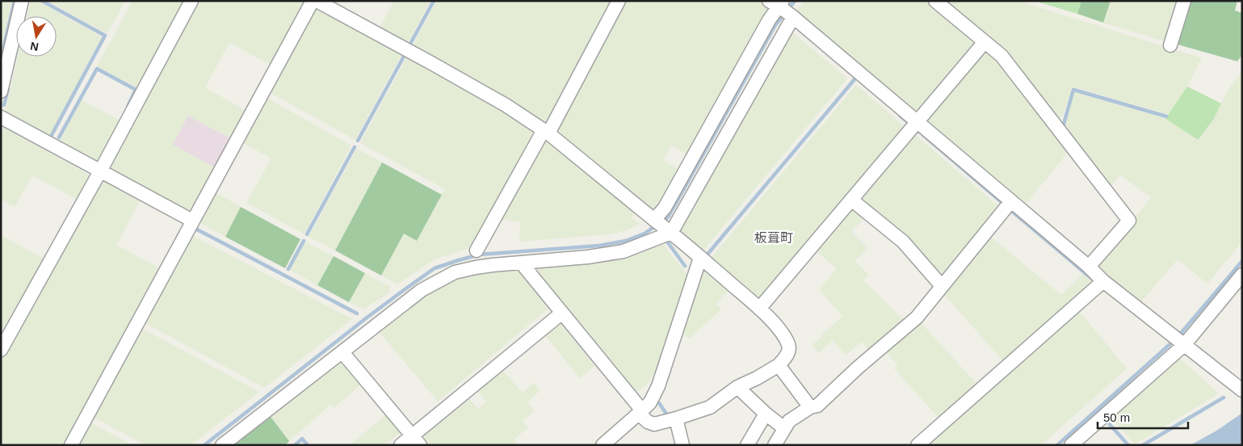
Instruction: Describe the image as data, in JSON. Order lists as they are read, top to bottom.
{
  "districts": ["板葺町"],
  "scale_bar": "50 m",
  "north": "bottom"
}
